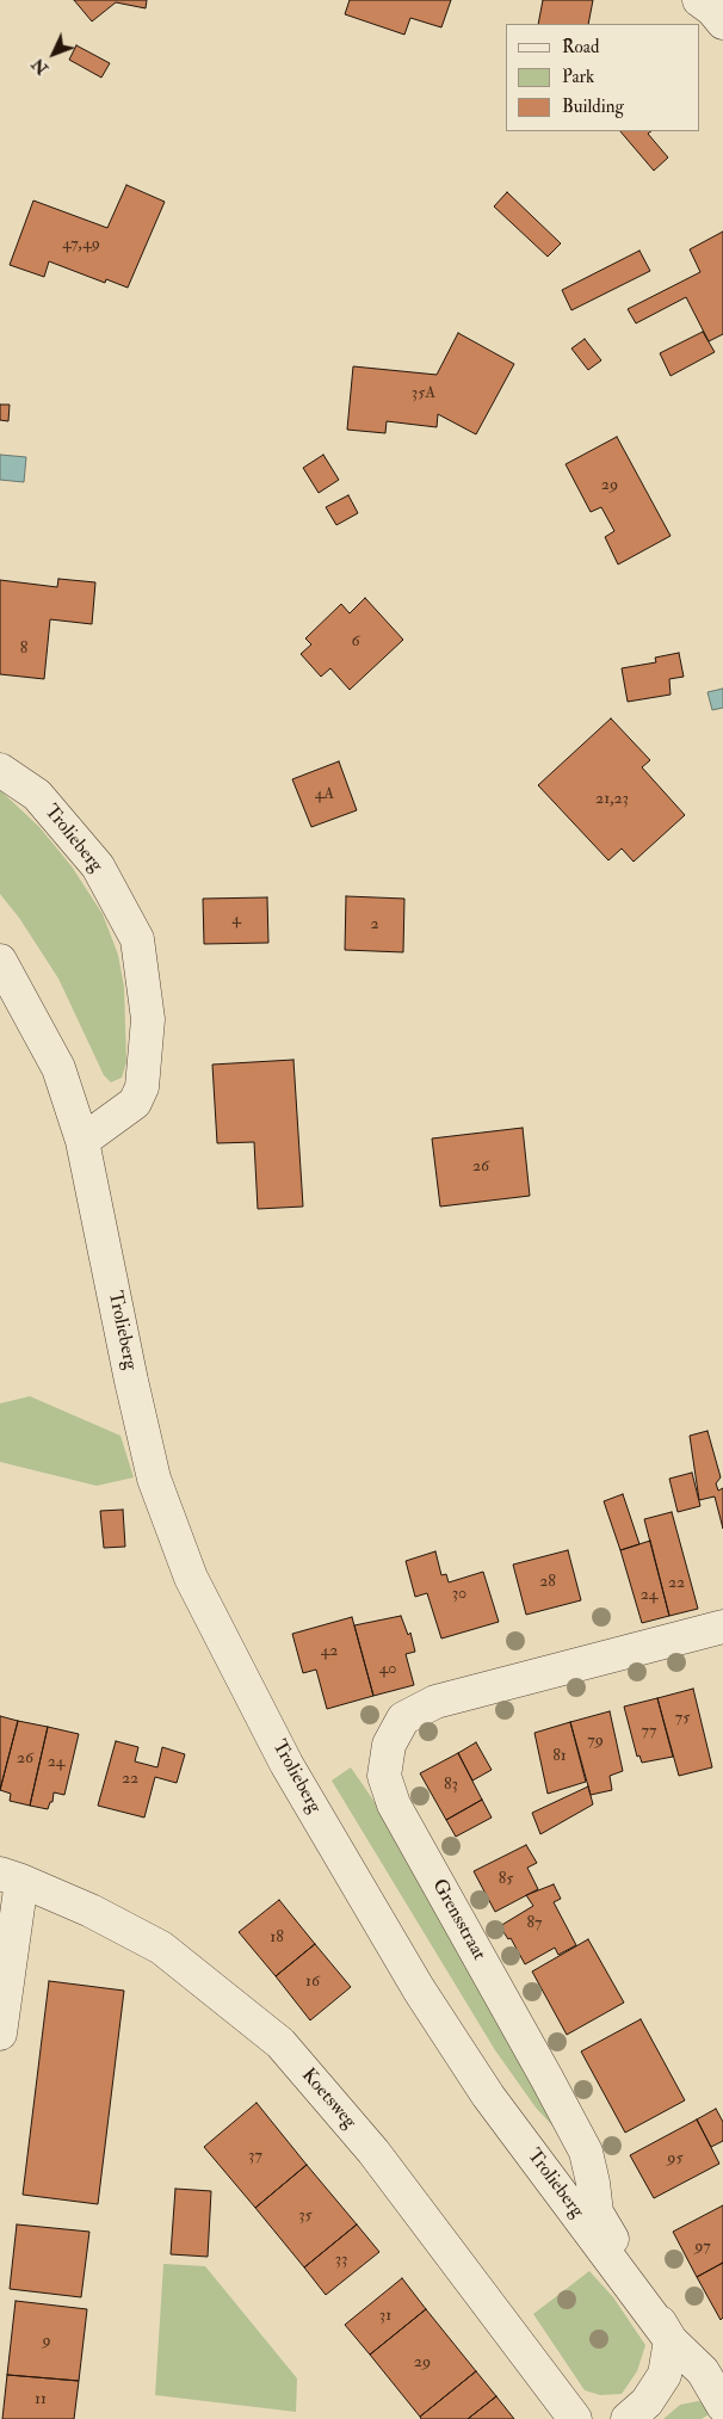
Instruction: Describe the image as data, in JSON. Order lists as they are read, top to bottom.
{
  "streets": {
    "street": ["Trolieberg", "Grensstraat", "Koetsweg"]
  },
  "crossings": [
    ["Trolieberg", "Grensstraat"]
  ],
  "house_numbers": [
    "47,49",
    "35A",
    "29",
    "6",
    "8",
    "4A",
    "21,23",
    "4",
    "2",
    "26",
    "28",
    "22",
    "30",
    "24",
    "42",
    "40",
    "75",
    "77",
    "79",
    "81",
    "26",
    "24",
    "22",
    "83",
    "85",
    "87",
    "18",
    "16",
    "37",
    "95",
    "35",
    "97",
    "33",
    "31",
    "9",
    "29",
    "11"
  ],
  "legend": ["Road", "Park", "Building"],
  "north": "bottom left"
}
